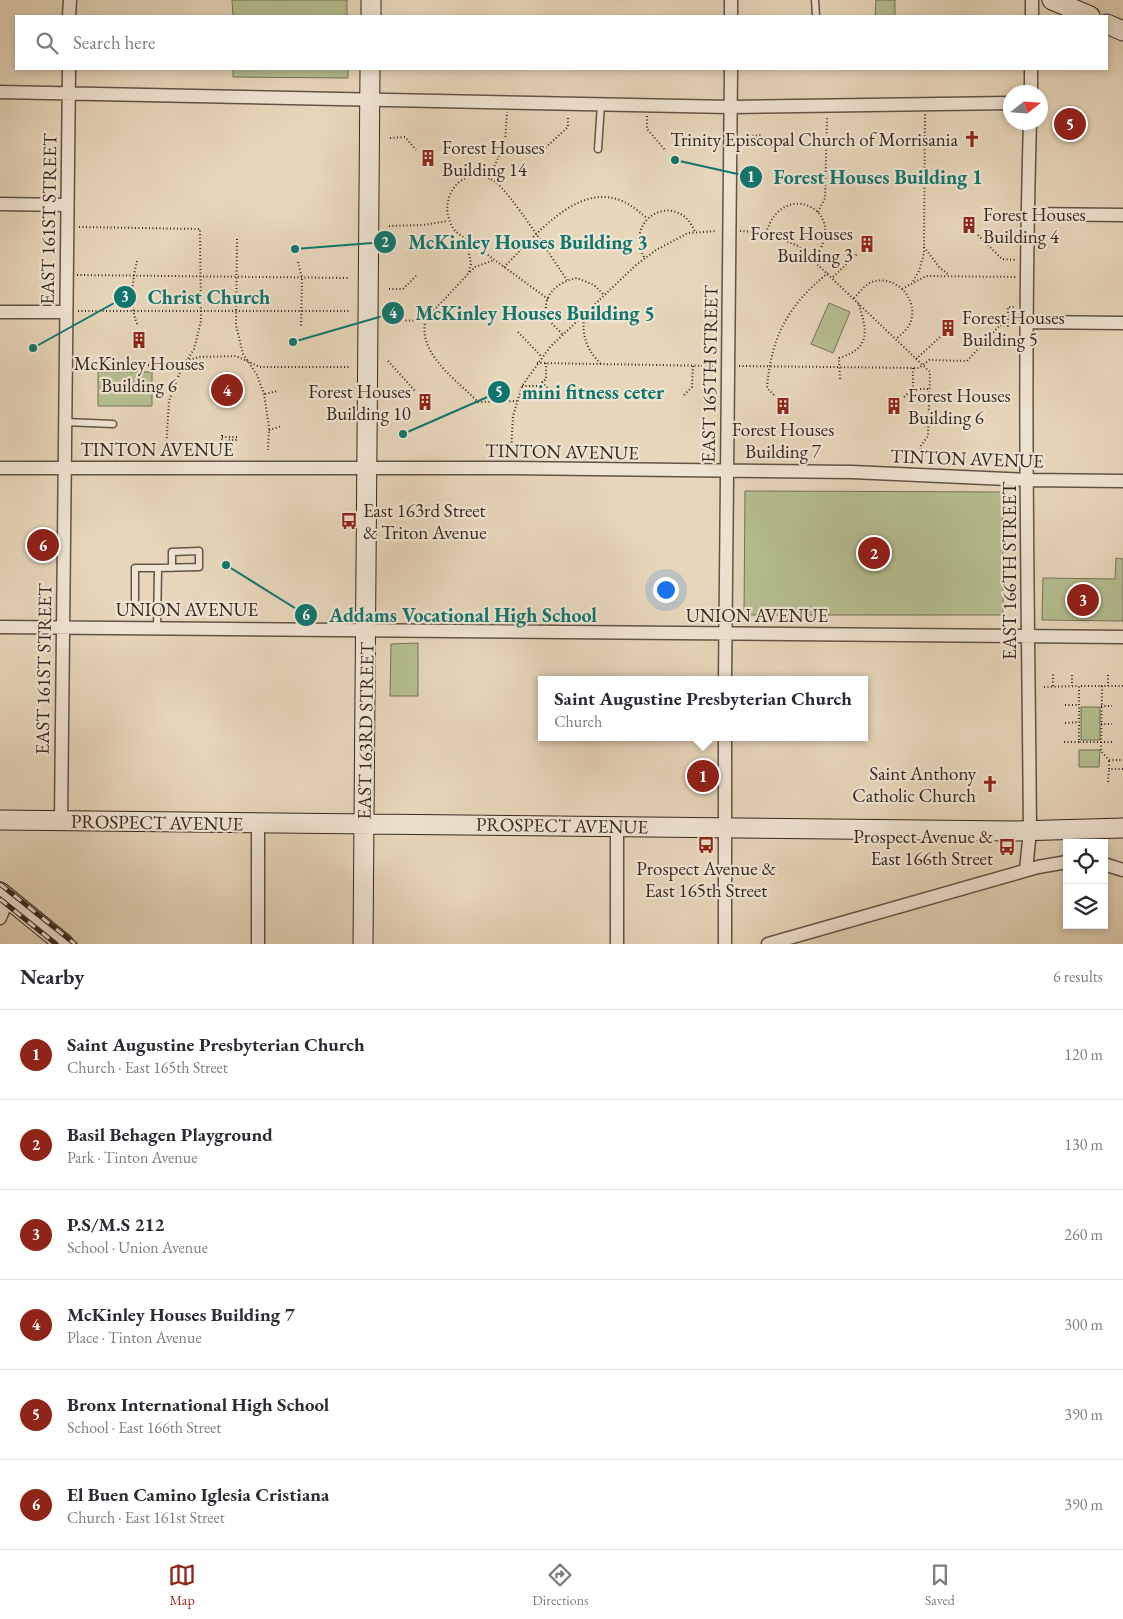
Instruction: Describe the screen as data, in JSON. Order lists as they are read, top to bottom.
{
  "streets": {
    "street": [
      "EAST 161ST STREET",
      "EAST 165TH STREET",
      "TINTON AVENUE",
      "EAST 166TH STREET",
      "UNION AVENUE",
      "EAST 163RD STREET",
      "PROSPECT AVENUE"
    ]
  },
  "crossings": [
    ["EAST 161ST STREET", "TINTON AVENUE"],
    ["EAST 161ST STREET", "UNION AVENUE"],
    ["EAST 161ST STREET", "PROSPECT AVENUE"],
    ["EAST 165TH STREET", "TINTON AVENUE"],
    ["EAST 165TH STREET", "UNION AVENUE"],
    ["TINTON AVENUE", "EAST 166TH STREET"],
    ["TINTON AVENUE", "EAST 163RD STREET"],
    ["EAST 166TH STREET", "UNION AVENUE"],
    ["EAST 166TH STREET", "PROSPECT AVENUE"],
    ["UNION AVENUE", "EAST 163RD STREET"],
    ["EAST 163RD STREET", "PROSPECT AVENUE"]
  ],
  "places": {
    "church": ["Trinity Episcopal Church of Morrisania", "Saint Anthony Catholic Church"],
    "building": [
      "Forest Houses Building 14",
      "Forest Houses Building 4",
      "Forest Houses Building 3",
      "Forest Houses Building 5",
      "McKinley Houses Building 6",
      "Forest Houses Building 10",
      "Forest Houses Building 7",
      "Forest Houses Building 6"
    ],
    "other": [
      "Forest Houses Building 1",
      "McKinley Houses Building 3",
      "McKinley Houses Building 5",
      "Christ Church",
      "mini fitness ceter",
      "Addams Vocational High School"
    ],
    "bus stop": ["East 163rd Street & Triton Avenue", "Prospect Avenue & East 165th Street", "Prospect Avenue & East 166th Street"]
  },
  "north": "right",
  "page": {
    "search": "Search here",
    "pins": [
      "5",
      "4",
      "6",
      "2",
      "3",
      "1"
    ],
    "popup": ["Saint Augustine Presbyterian Church", "Church"],
    "heading": ["Nearby", "6 results"],
    "list": [
      {
        "mark": "1",
        "name": "Saint Augustine Presbyterian Church",
        "note": "Church · East 165th Street",
        "value": "120 m"
      },
      {
        "mark": "2",
        "name": "Basil Behagen Playground",
        "note": "Park · Tinton Avenue",
        "value": "130 m"
      },
      {
        "mark": "3",
        "name": "P.S/M.S 212",
        "note": "School · Union Avenue",
        "value": "260 m"
      },
      {
        "mark": "4",
        "name": "McKinley Houses Building 7",
        "note": "Place · Tinton Avenue",
        "value": "300 m"
      },
      {
        "mark": "5",
        "name": "Bronx International High School",
        "note": "School · East 166th Street",
        "value": "390 m"
      },
      {
        "mark": "6",
        "name": "El Buen Camino Iglesia Cristiana",
        "note": "Church · East 161st Street",
        "value": "390 m"
      }
    ],
    "nav": ["Map", "Directions", "Saved"]
  }
}
